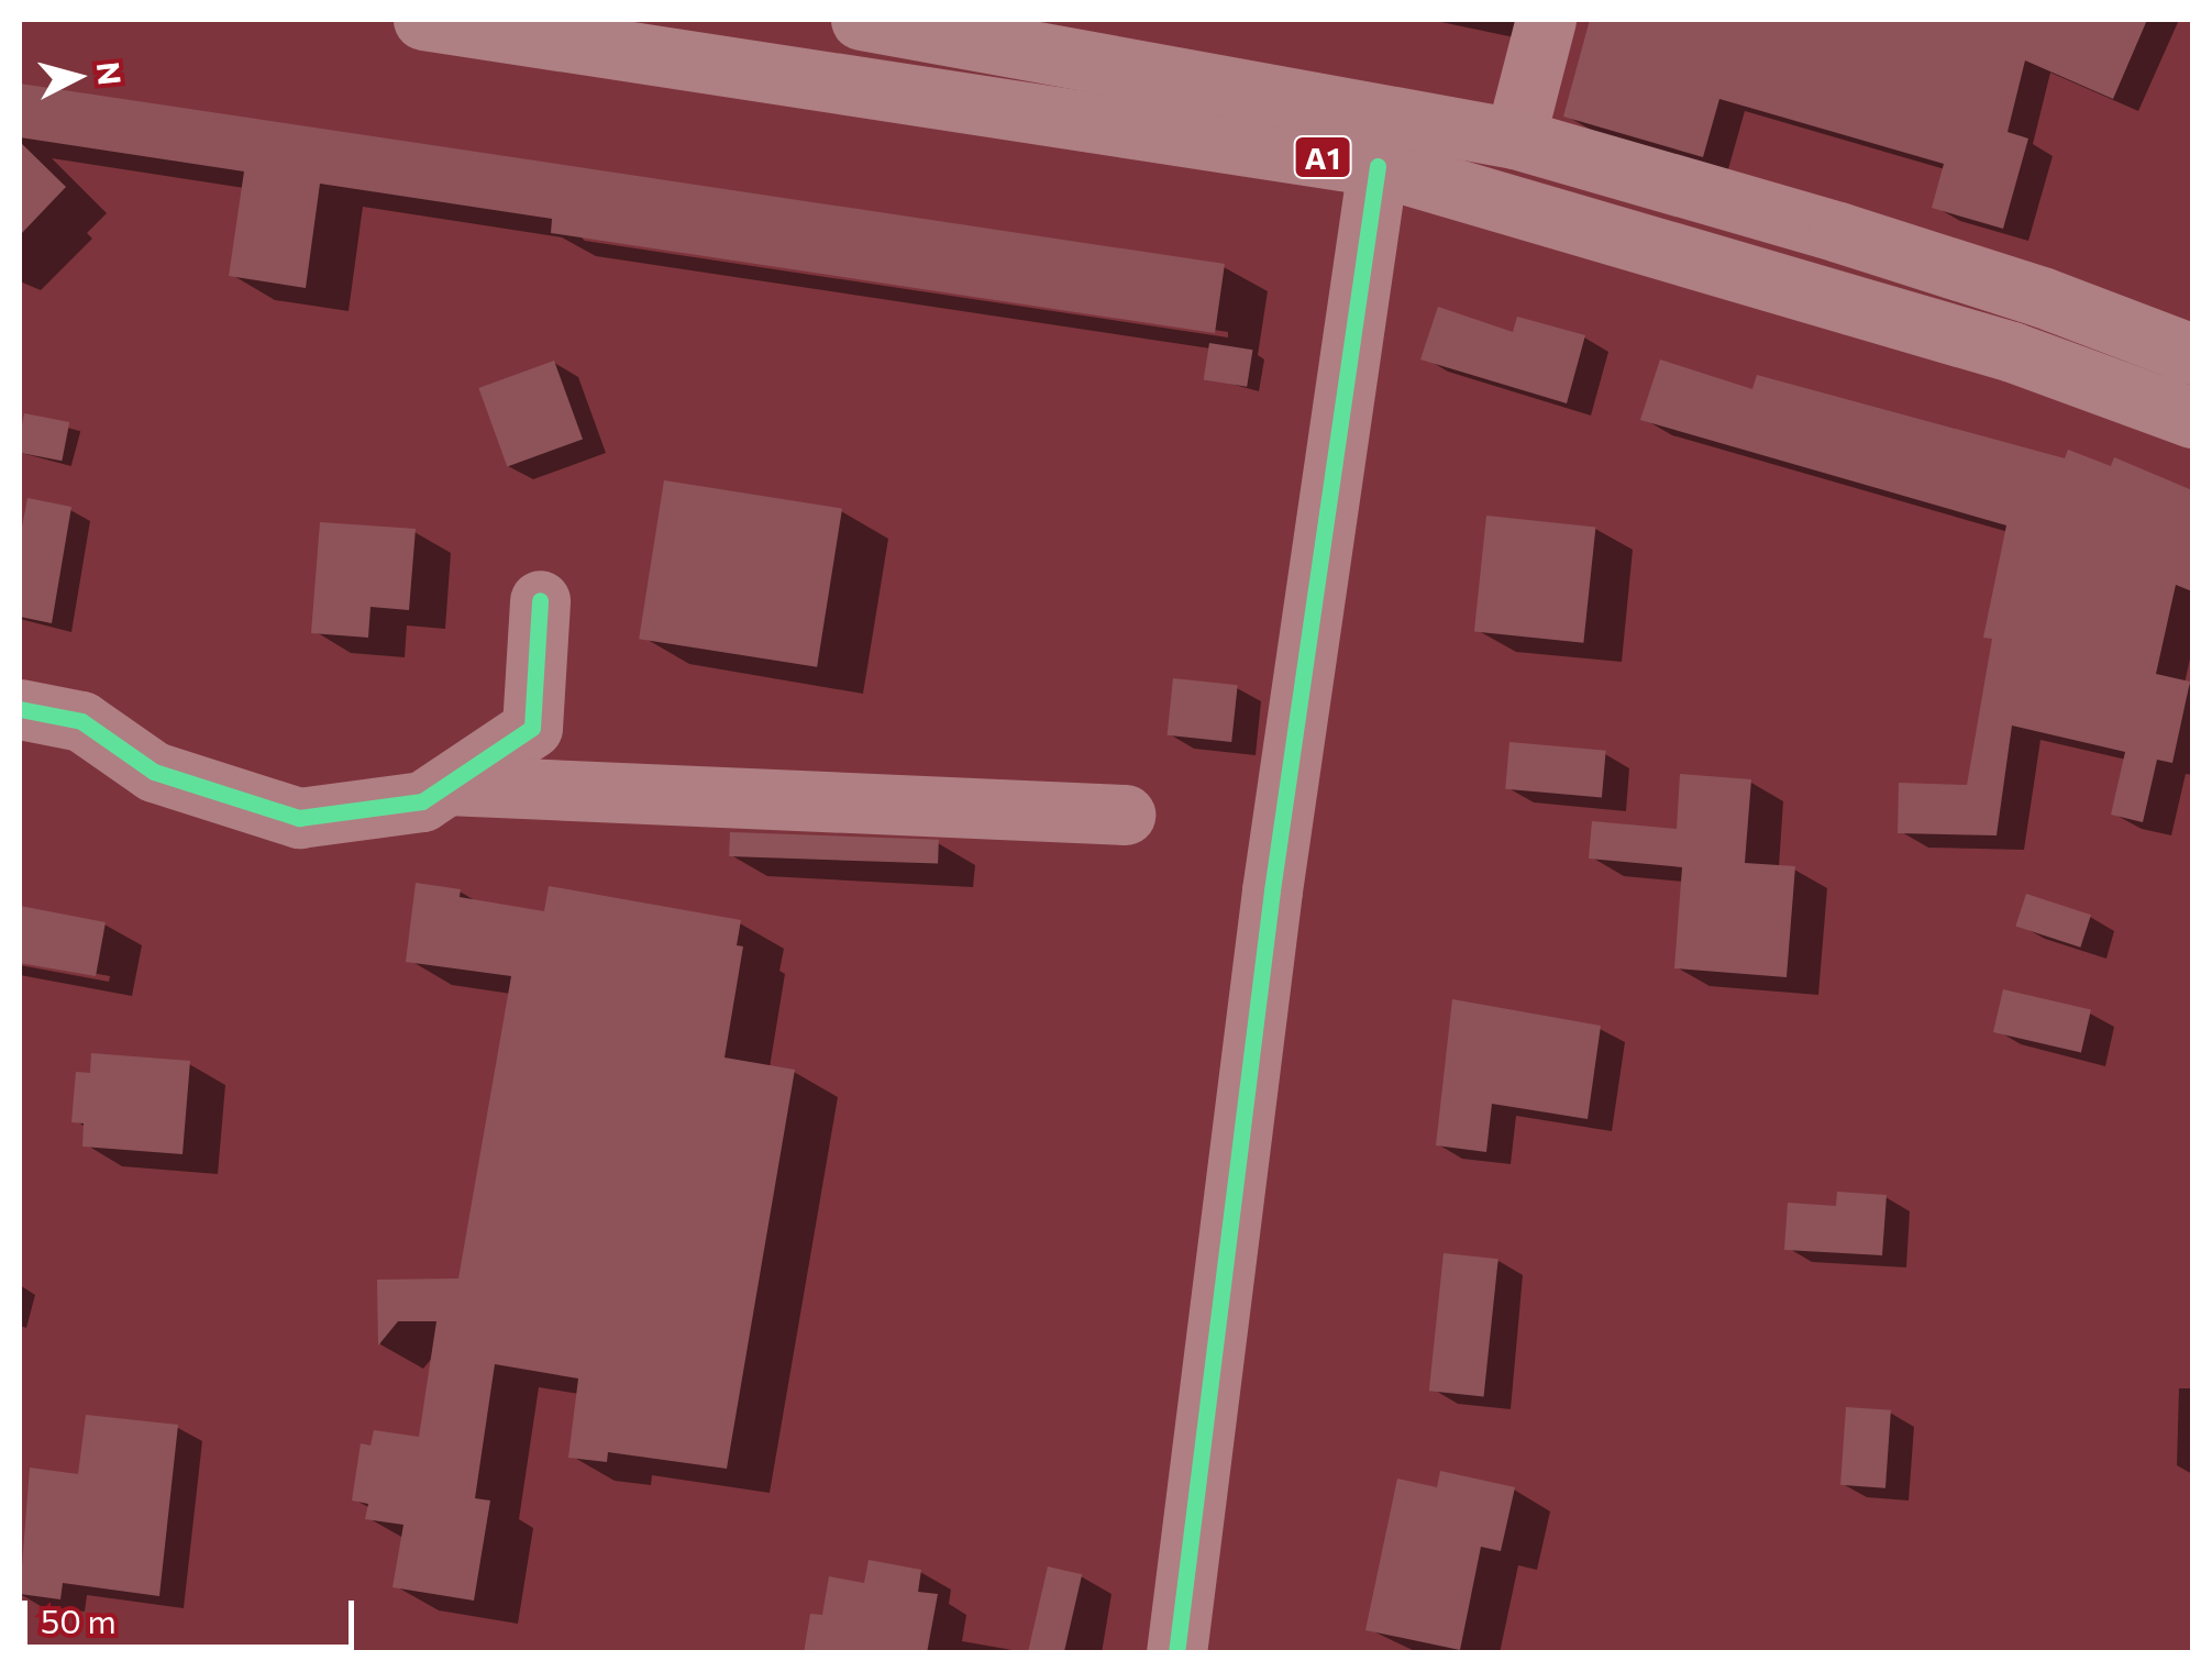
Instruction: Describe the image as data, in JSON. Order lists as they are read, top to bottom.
{
  "streets": {
    "highway": ["A1"]
  },
  "scale_bar": "50 m",
  "north": "right"
}
